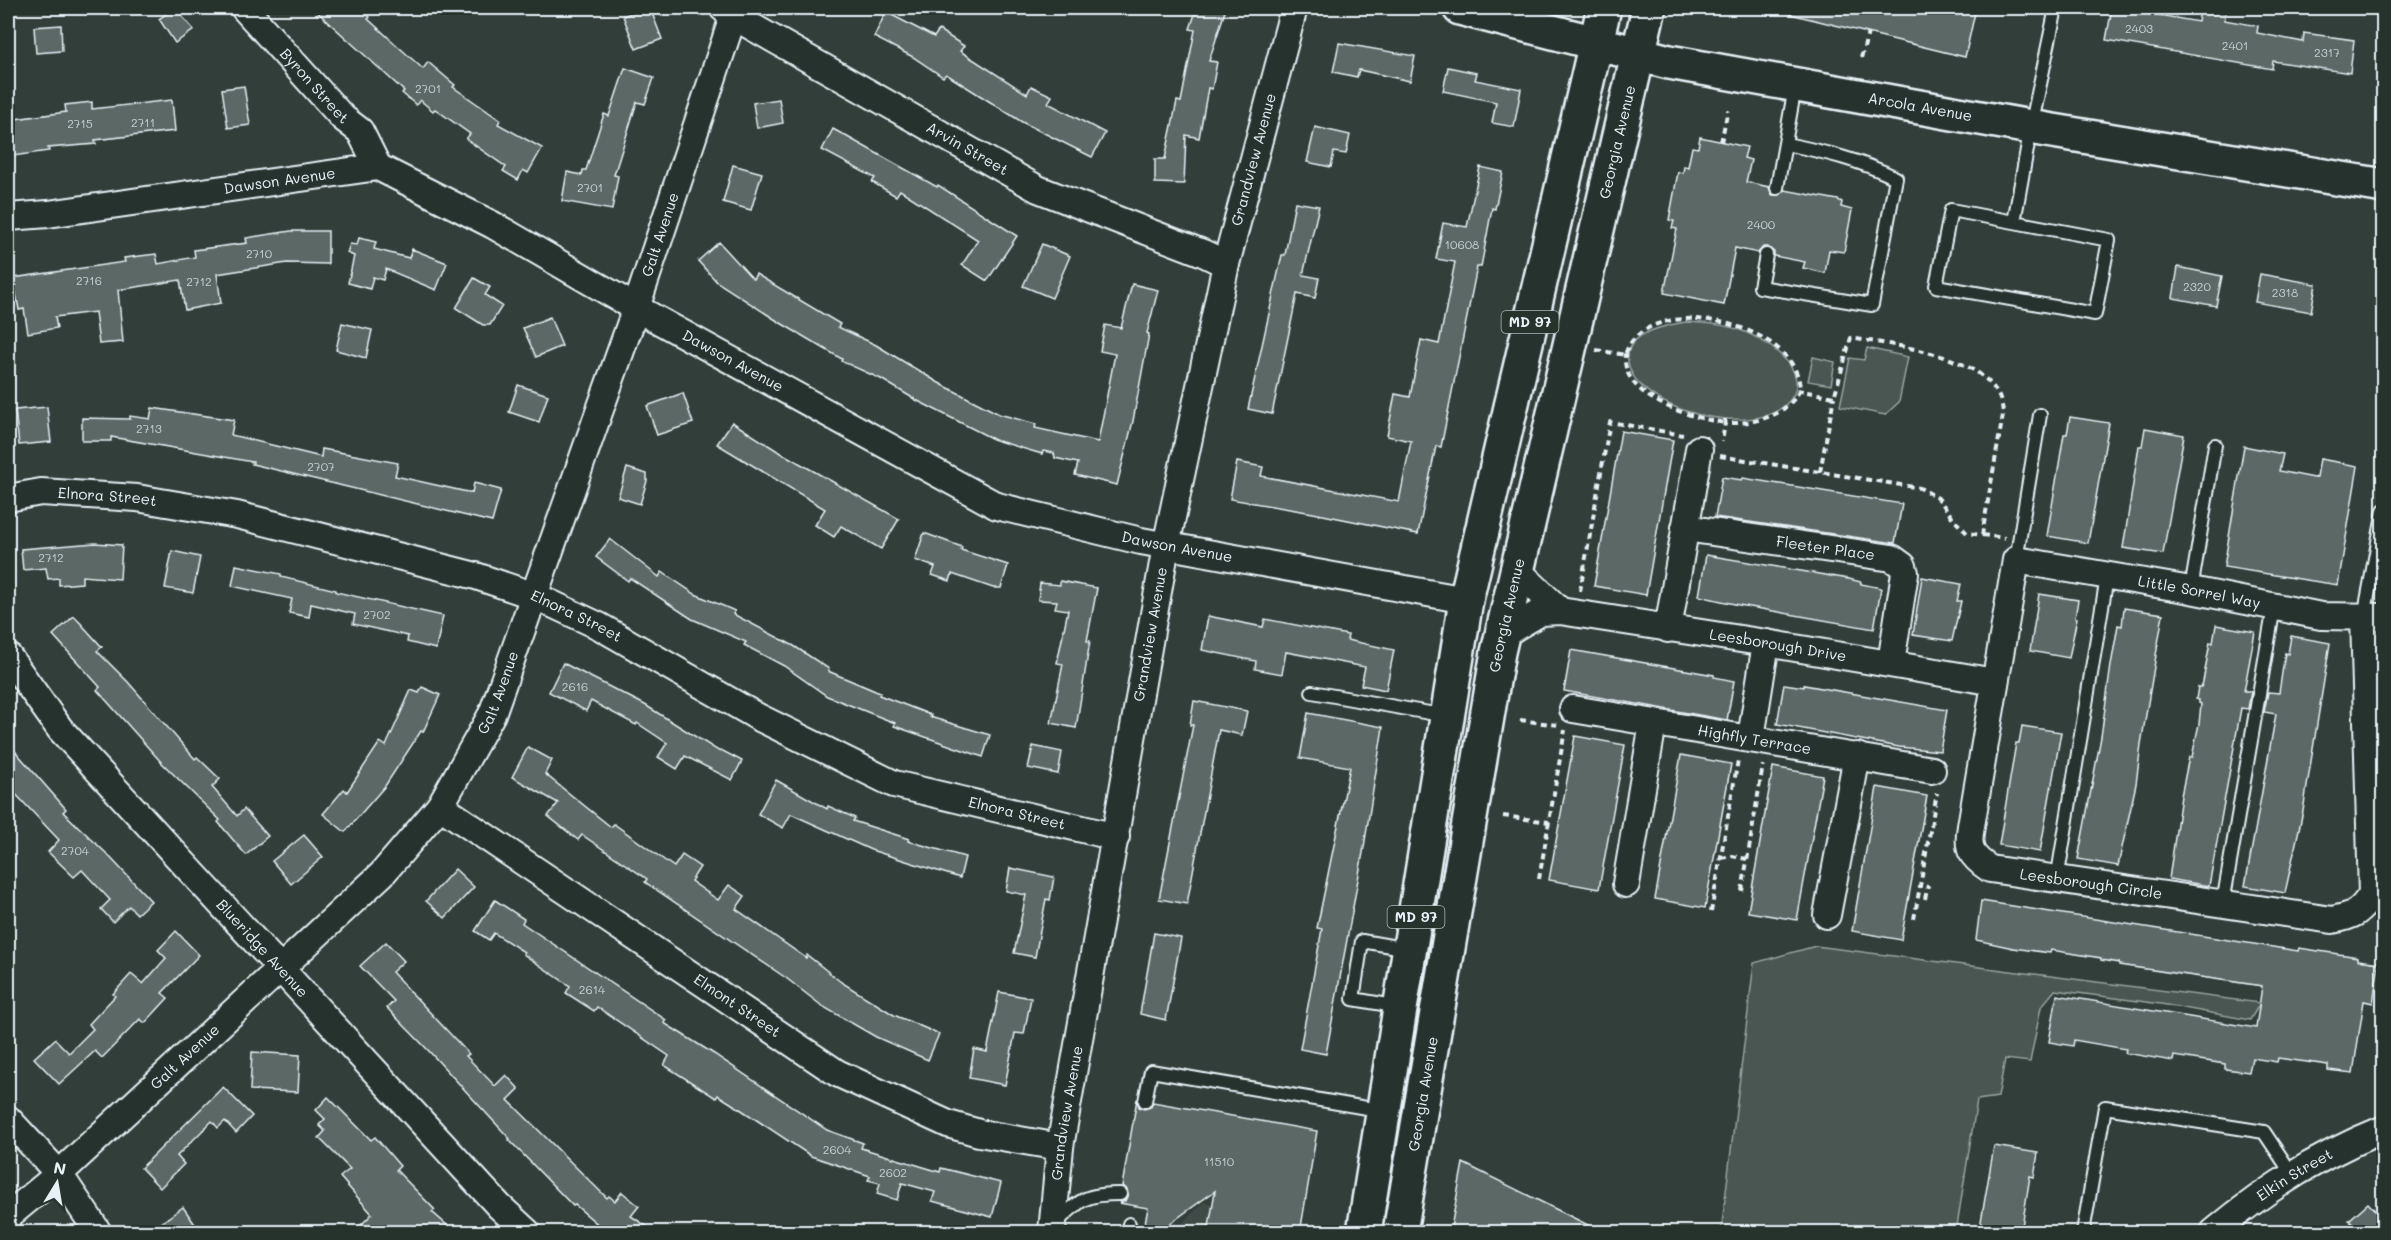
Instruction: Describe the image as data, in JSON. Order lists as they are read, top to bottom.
{
  "streets": {
    "main road": ["Arcola Avenue", "Georgia Avenue", "MD 97"],
    "street": [
      "Byron Street",
      "Arvin Street",
      "Grandview Avenue",
      "Dawson Avenue",
      "Galt Avenue",
      "Elnora Street",
      "Fleeter Place",
      "Little Sorrel Way",
      "Leesborough Drive",
      "Highfly Terrace",
      "Leesborough Circle",
      "Blueridge Avenue",
      "Elmont Street",
      "Elkin Street"
    ]
  },
  "crossings": [
    ["Byron Street", "Dawson Avenue"],
    ["Arcola Avenue", "Georgia Avenue"],
    ["Arcola Avenue", "MD 97"],
    ["Georgia Avenue", "Leesborough Drive"],
    ["Arvin Street", "Grandview Avenue"],
    ["Arvin Street", "Galt Avenue"],
    ["Grandview Avenue", "Dawson Avenue"],
    ["Grandview Avenue", "Elnora Street"],
    ["Grandview Avenue", "Elmont Street"],
    ["Dawson Avenue", "Galt Avenue"],
    ["Dawson Avenue", "MD 97"],
    ["Galt Avenue", "Elnora Street"],
    ["Galt Avenue", "Blueridge Avenue"],
    ["Galt Avenue", "Elmont Street"],
    ["Fleeter Place", "Leesborough Drive"],
    ["Little Sorrel Way", "Leesborough Circle"],
    ["Leesborough Drive", "Leesborough Circle"]
  ],
  "house_numbers": [
    "2403",
    "2401",
    "2317",
    "2701",
    "2711",
    "2715",
    "2701",
    "2400",
    "10608",
    "2710",
    "2716",
    "2712",
    "2320",
    "2318",
    "2713",
    "2707",
    "2712",
    "2702",
    "2616",
    "2704",
    "2614",
    "2604",
    "11510",
    "2602"
  ],
  "north": "top"
}
